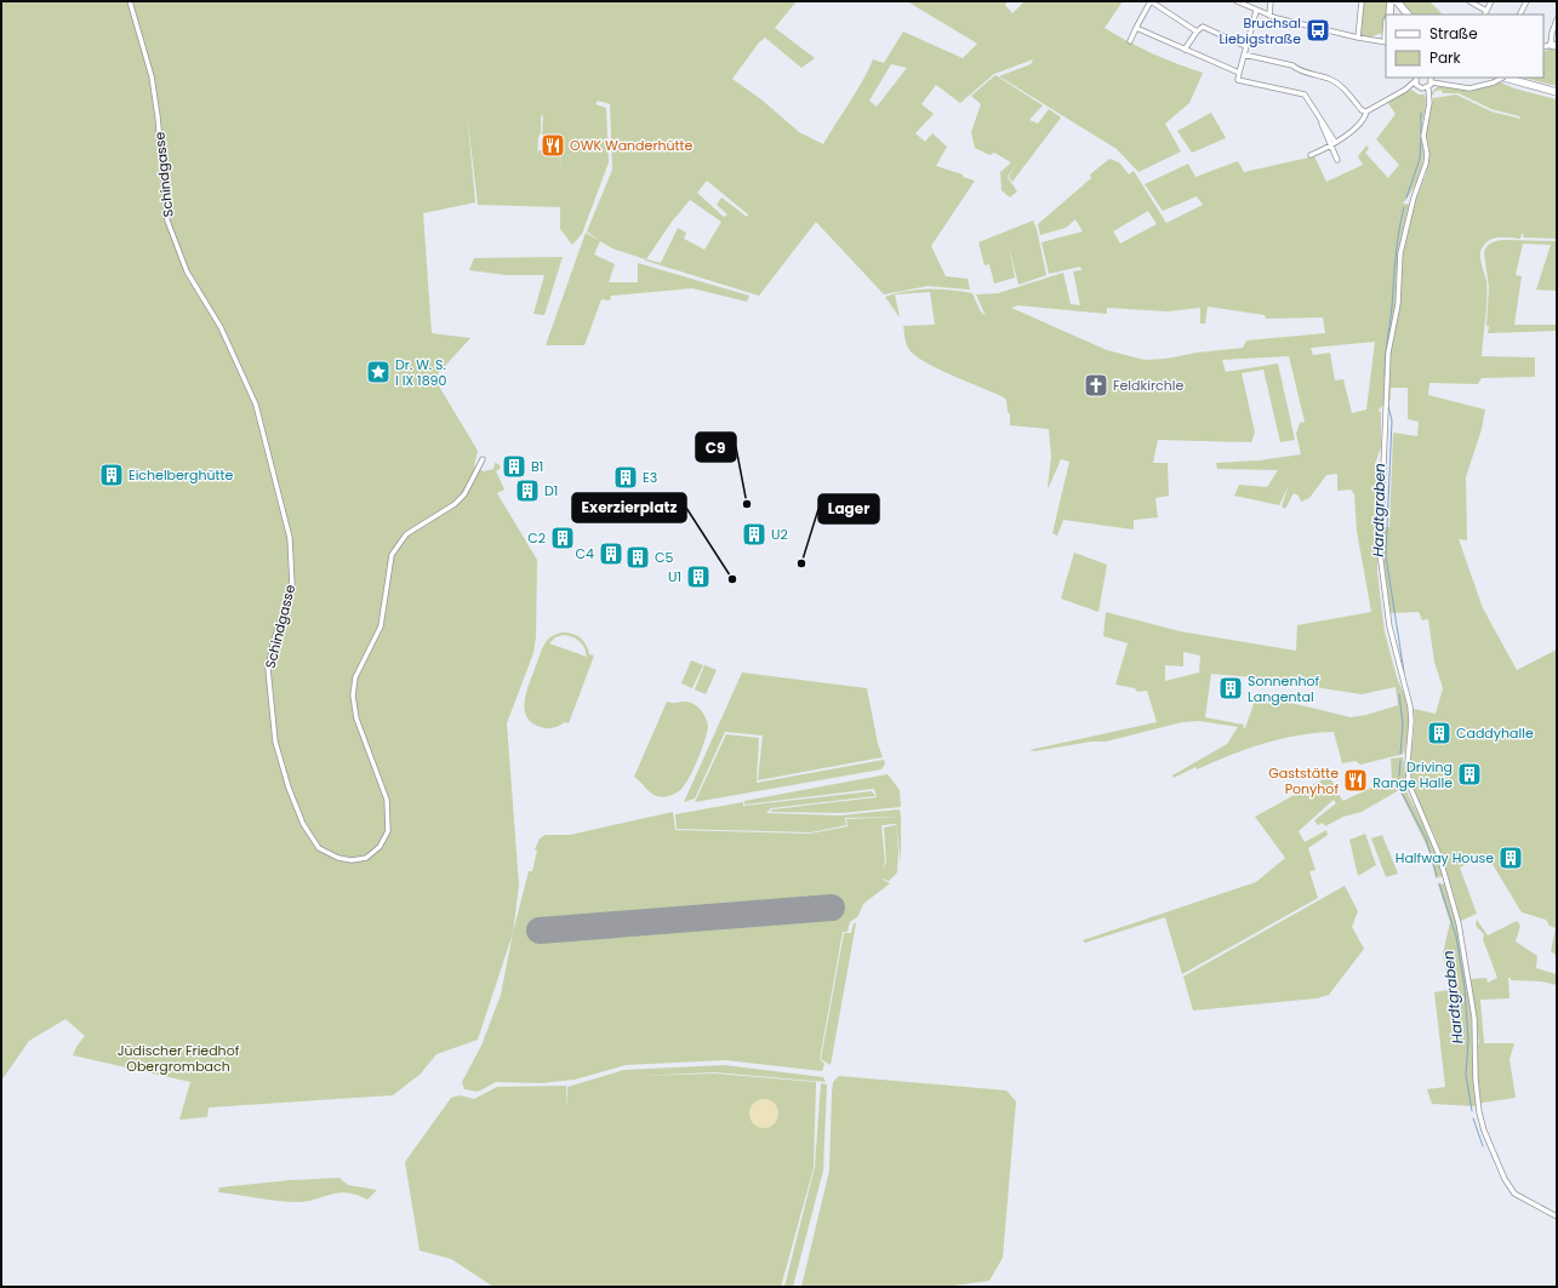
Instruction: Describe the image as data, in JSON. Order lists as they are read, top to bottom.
{
  "streets": {
    "street": ["Schindgasse"]
  },
  "water": ["Hardtgraben"],
  "parks": ["Jüdischer Friedhof Obergrombach"],
  "places": {
    "bus stop": ["Bruchsal Liebigstraße"],
    "restaurant": ["OWK Wanderhütte", "Gaststätte Ponyhof"],
    "place": ["Dr. W. S. I IX 1890"],
    "church": ["Feldkirchle"],
    "building": [
      "B1",
      "Eichelberghütte",
      "E3",
      "D1",
      "U2",
      "C2",
      "C4",
      "C5",
      "U1",
      "Sonnenhof Langental",
      "Caddyhalle",
      "Driving Range Halle",
      "Halfway House"
    ],
    "other": ["C9", "Lager", "Exerzierplatz"]
  },
  "legend": ["Straße", "Park"]
}
